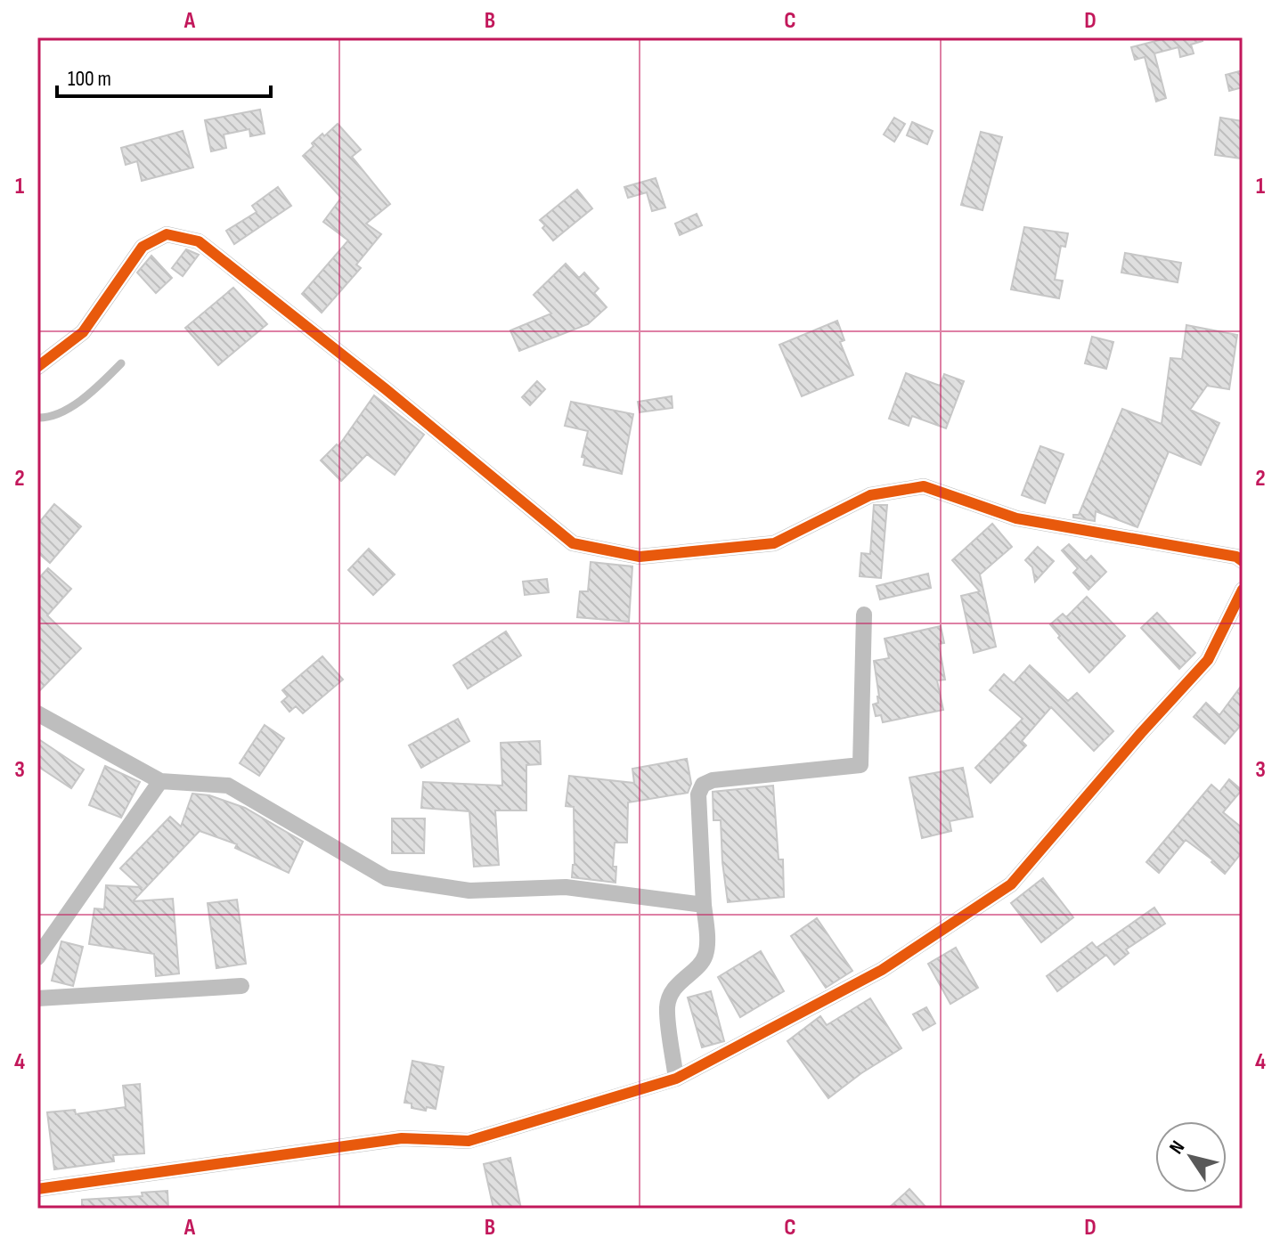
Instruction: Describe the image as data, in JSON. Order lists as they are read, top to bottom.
{
  "scale_bar": "100 m",
  "north": "top left",
  "grid": {
    "columns": [
      "A",
      "B",
      "C",
      "D"
    ],
    "rows": [
      "1",
      "2",
      "3",
      "4"
    ]
  }
}
